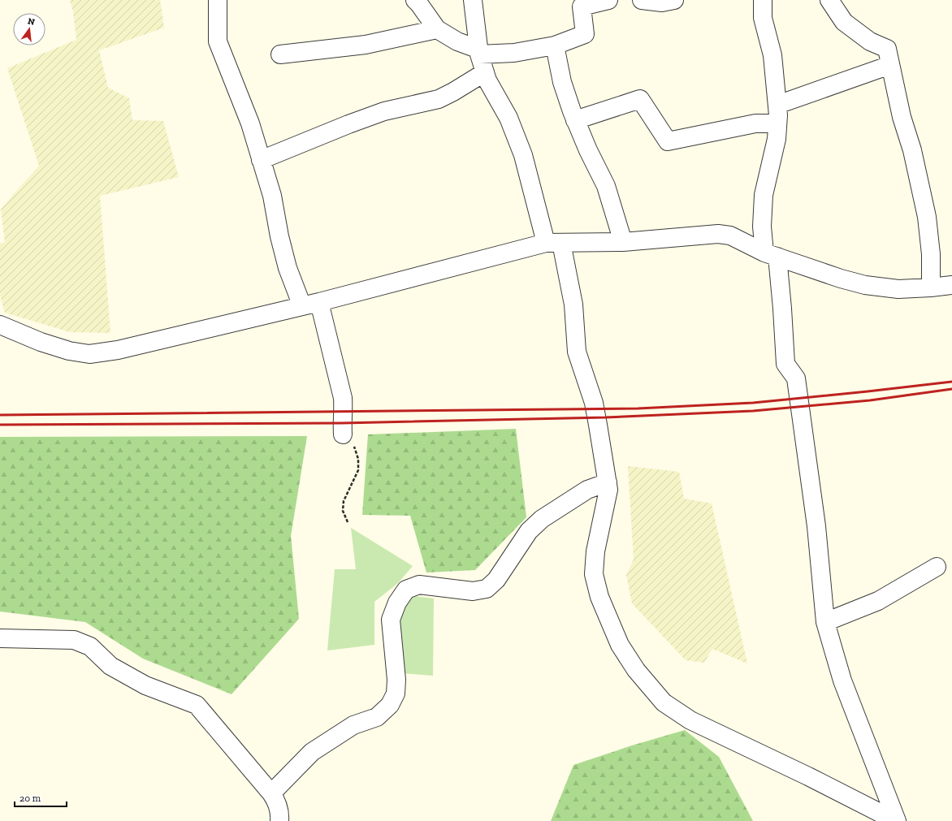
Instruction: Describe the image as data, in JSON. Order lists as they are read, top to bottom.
{
  "scale_bar": "20 m",
  "north": "top"
}
